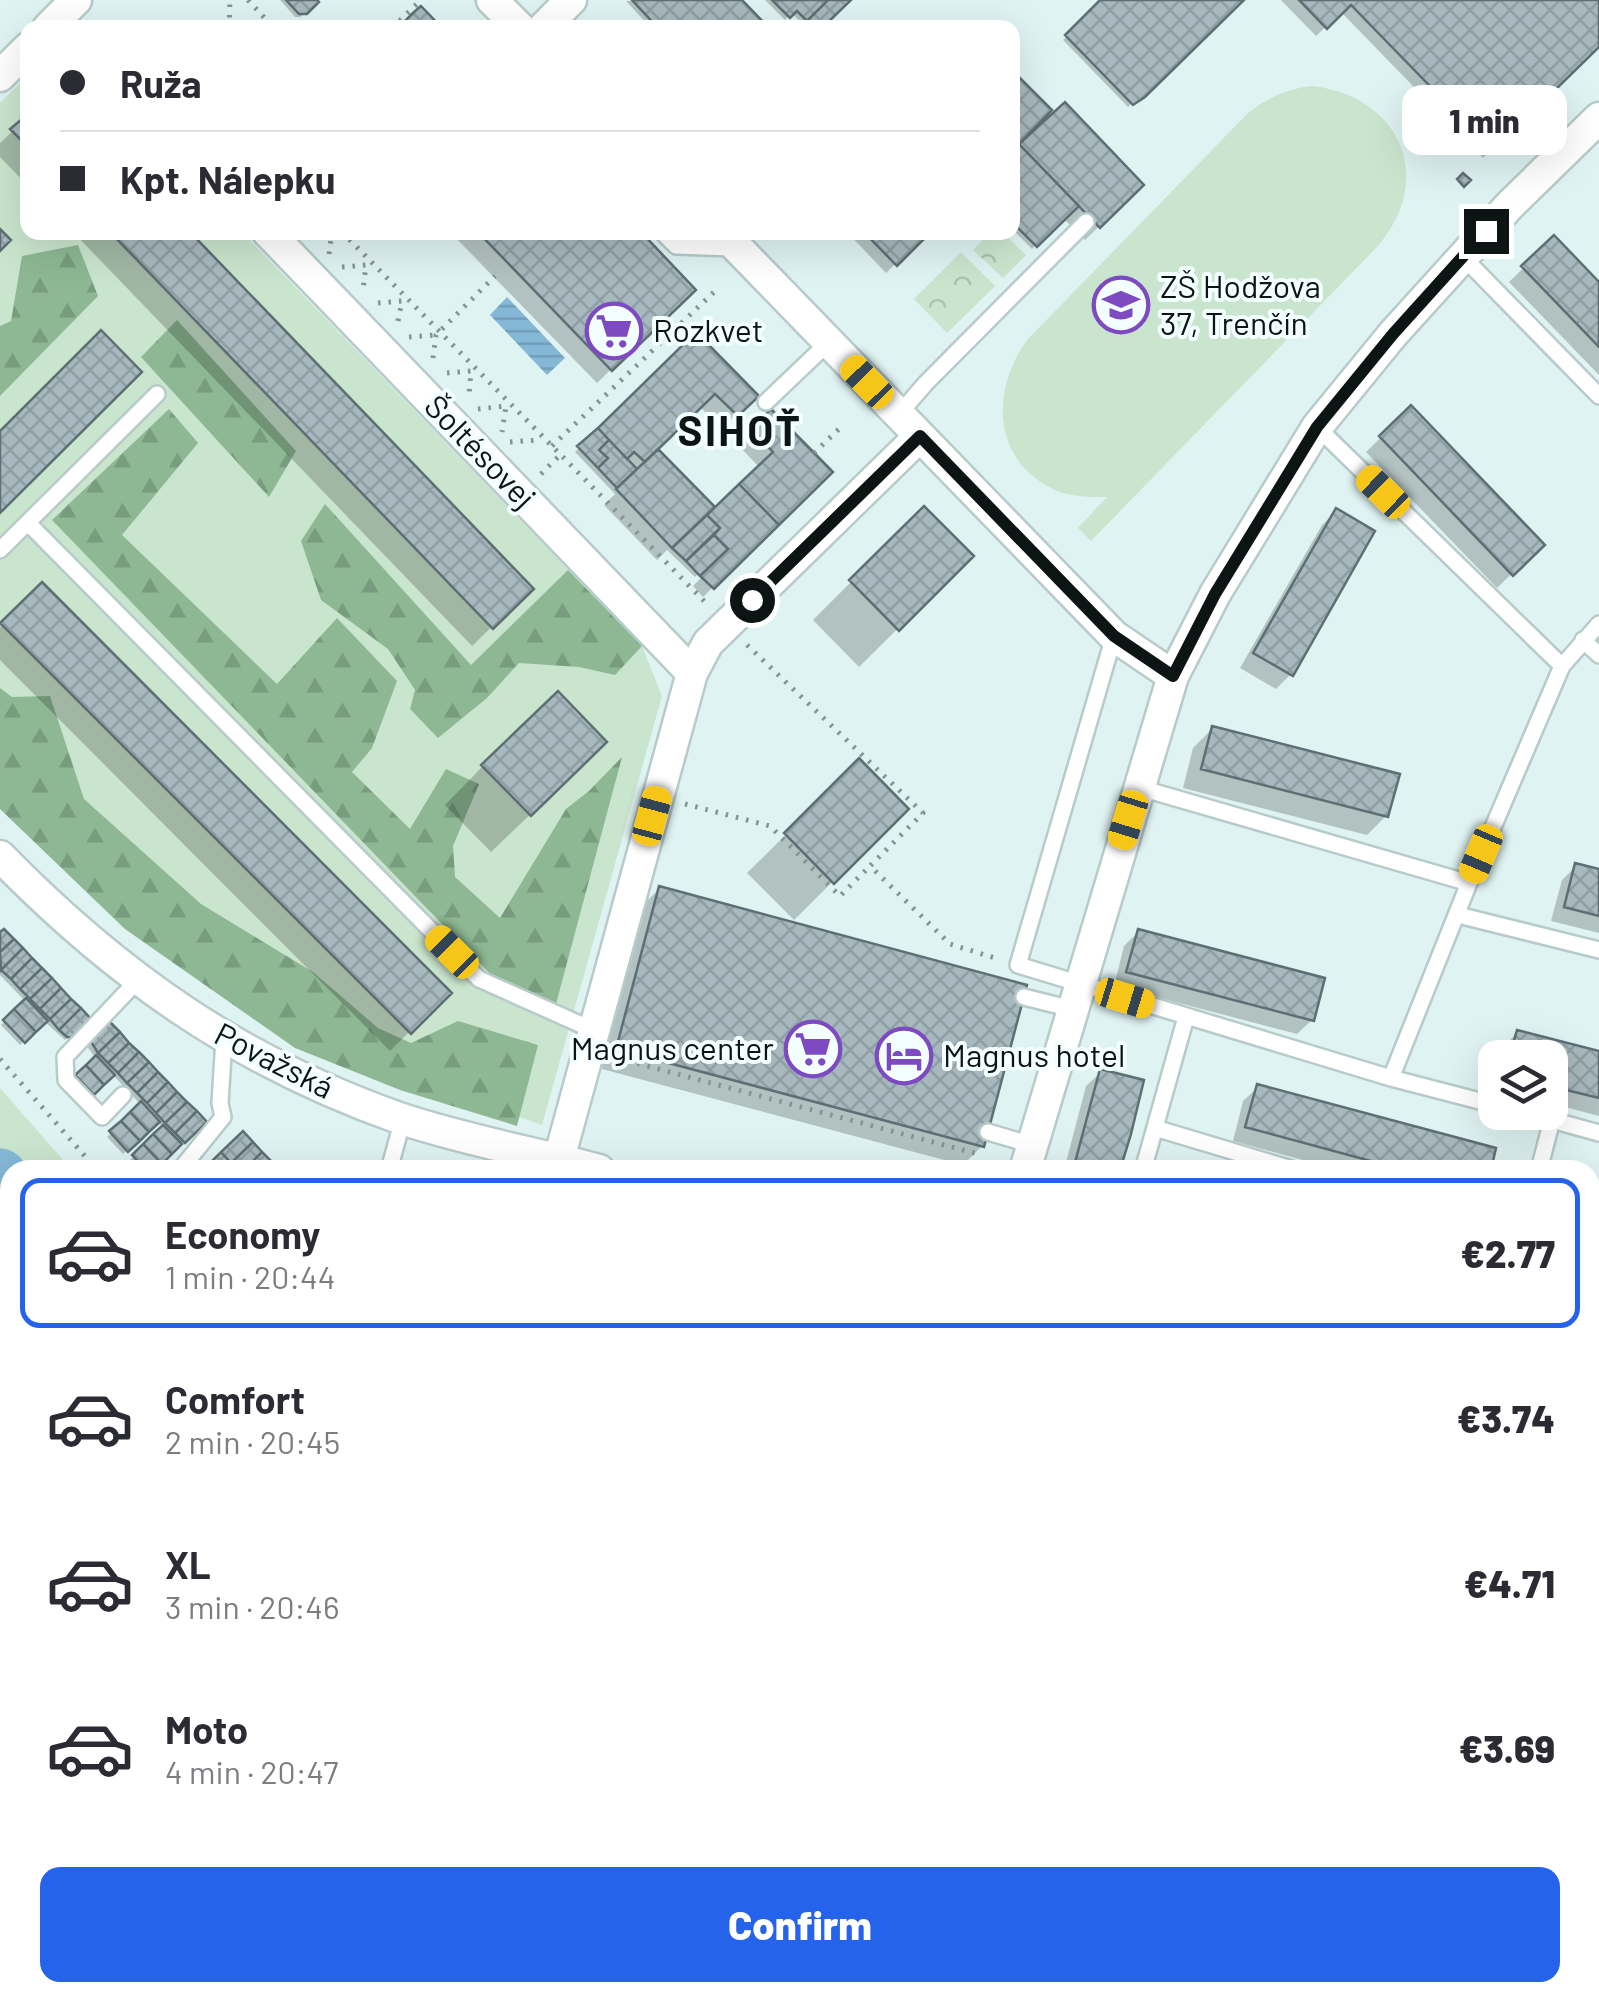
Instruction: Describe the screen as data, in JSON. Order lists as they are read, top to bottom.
{
  "streets": {
    "street": ["Šoltésovej", "Považská"]
  },
  "districts": ["SIHOŤ"],
  "places": {
    "school or university": ["ZŠ Hodžova 37, Trenčín"],
    "supermarket": ["Rozkvet", "Magnus center"],
    "hotel": ["Magnus hotel"]
  },
  "page": {
    "banner": ["Ruža", "Kpt. Nálepku"],
    "bubble": "1 min",
    "list": [
      {
        "name": "Economy",
        "note": "1 min · 20:44",
        "value": "€2.77"
      },
      {
        "name": "Comfort",
        "note": "2 min · 20:45",
        "value": "€3.74"
      },
      {
        "name": "XL",
        "note": "3 min · 20:46",
        "value": "€4.71"
      },
      {
        "name": "Moto",
        "note": "4 min · 20:47",
        "value": "€3.69"
      }
    ],
    "buttons": "Confirm"
  }
}
